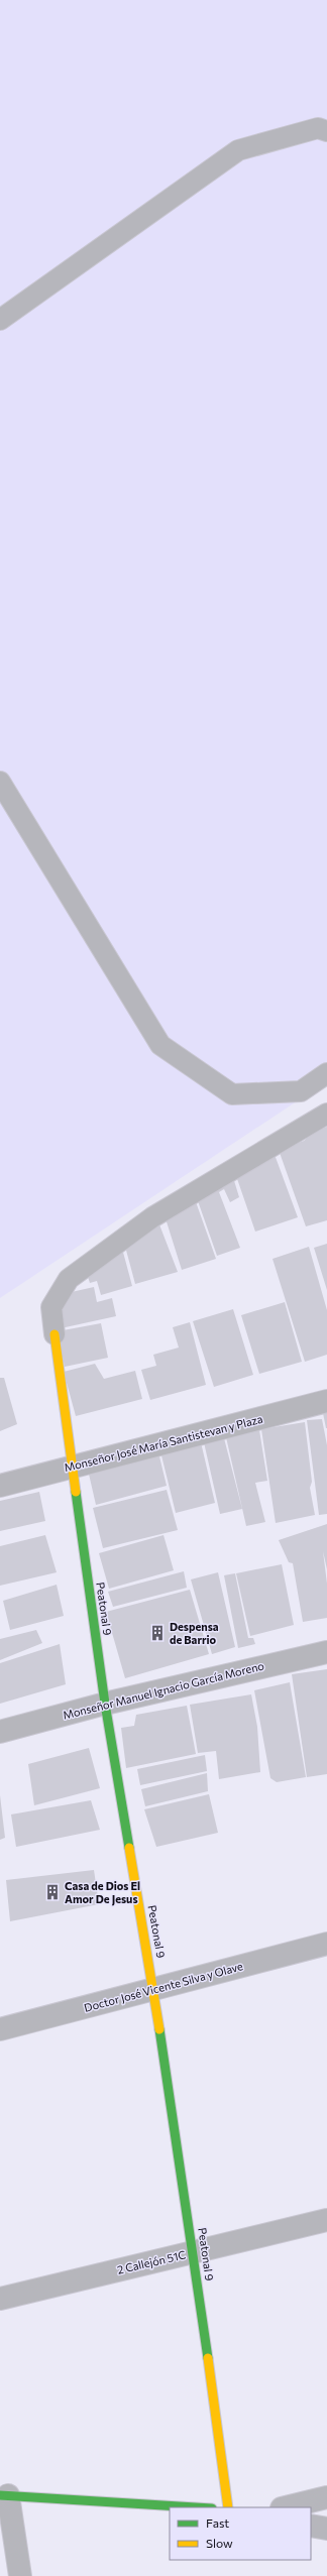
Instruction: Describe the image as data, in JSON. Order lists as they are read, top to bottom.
{
  "streets": {
    "street": [
      "Monseñor José María Santistevan y Plaza",
      "Peatonal 9",
      "Monseñor Manuel Ignacio García Moreno",
      "Doctor José Vicente Silva y Olave",
      "2 Callejón 51C"
    ]
  },
  "crossings": [
    ["Monseñor José María Santistevan y Plaza", "Peatonal 9"],
    ["Peatonal 9", "Monseñor Manuel Ignacio García Moreno"],
    ["Peatonal 9", "Doctor José Vicente Silva y Olave"],
    ["Peatonal 9", "2 Callejón 51C"]
  ],
  "places": {
    "building": ["Despensa de Barrio", "Casa de Dios El Amor De Jesus"]
  },
  "legend": ["Fast", "Slow"]
}
